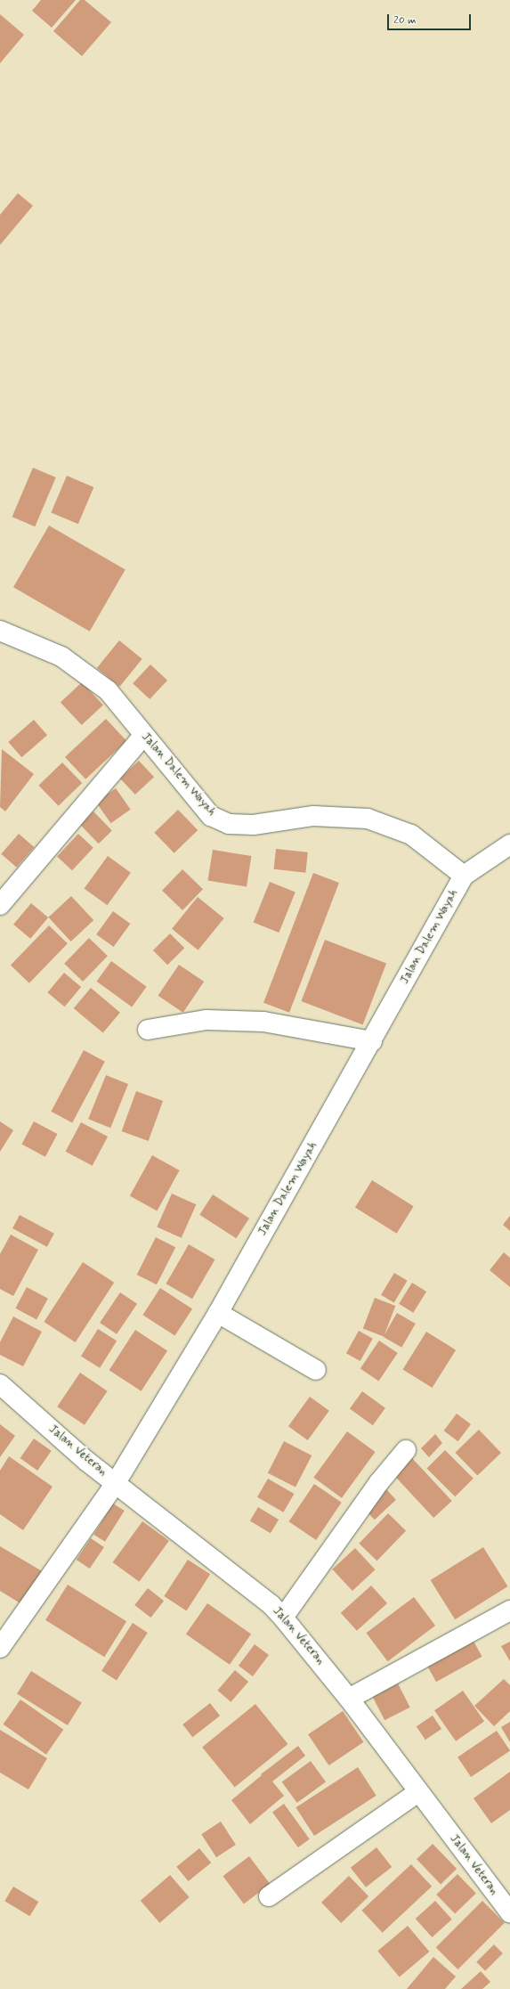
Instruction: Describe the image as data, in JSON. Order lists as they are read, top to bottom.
{
  "streets": {
    "street": ["Jalan Dalem Wayah", "Jalan Veteran"]
  },
  "crossings": [
    ["Jalan Dalem Wayah", "Jalan Veteran"]
  ],
  "scale_bar": "20 m"
}
